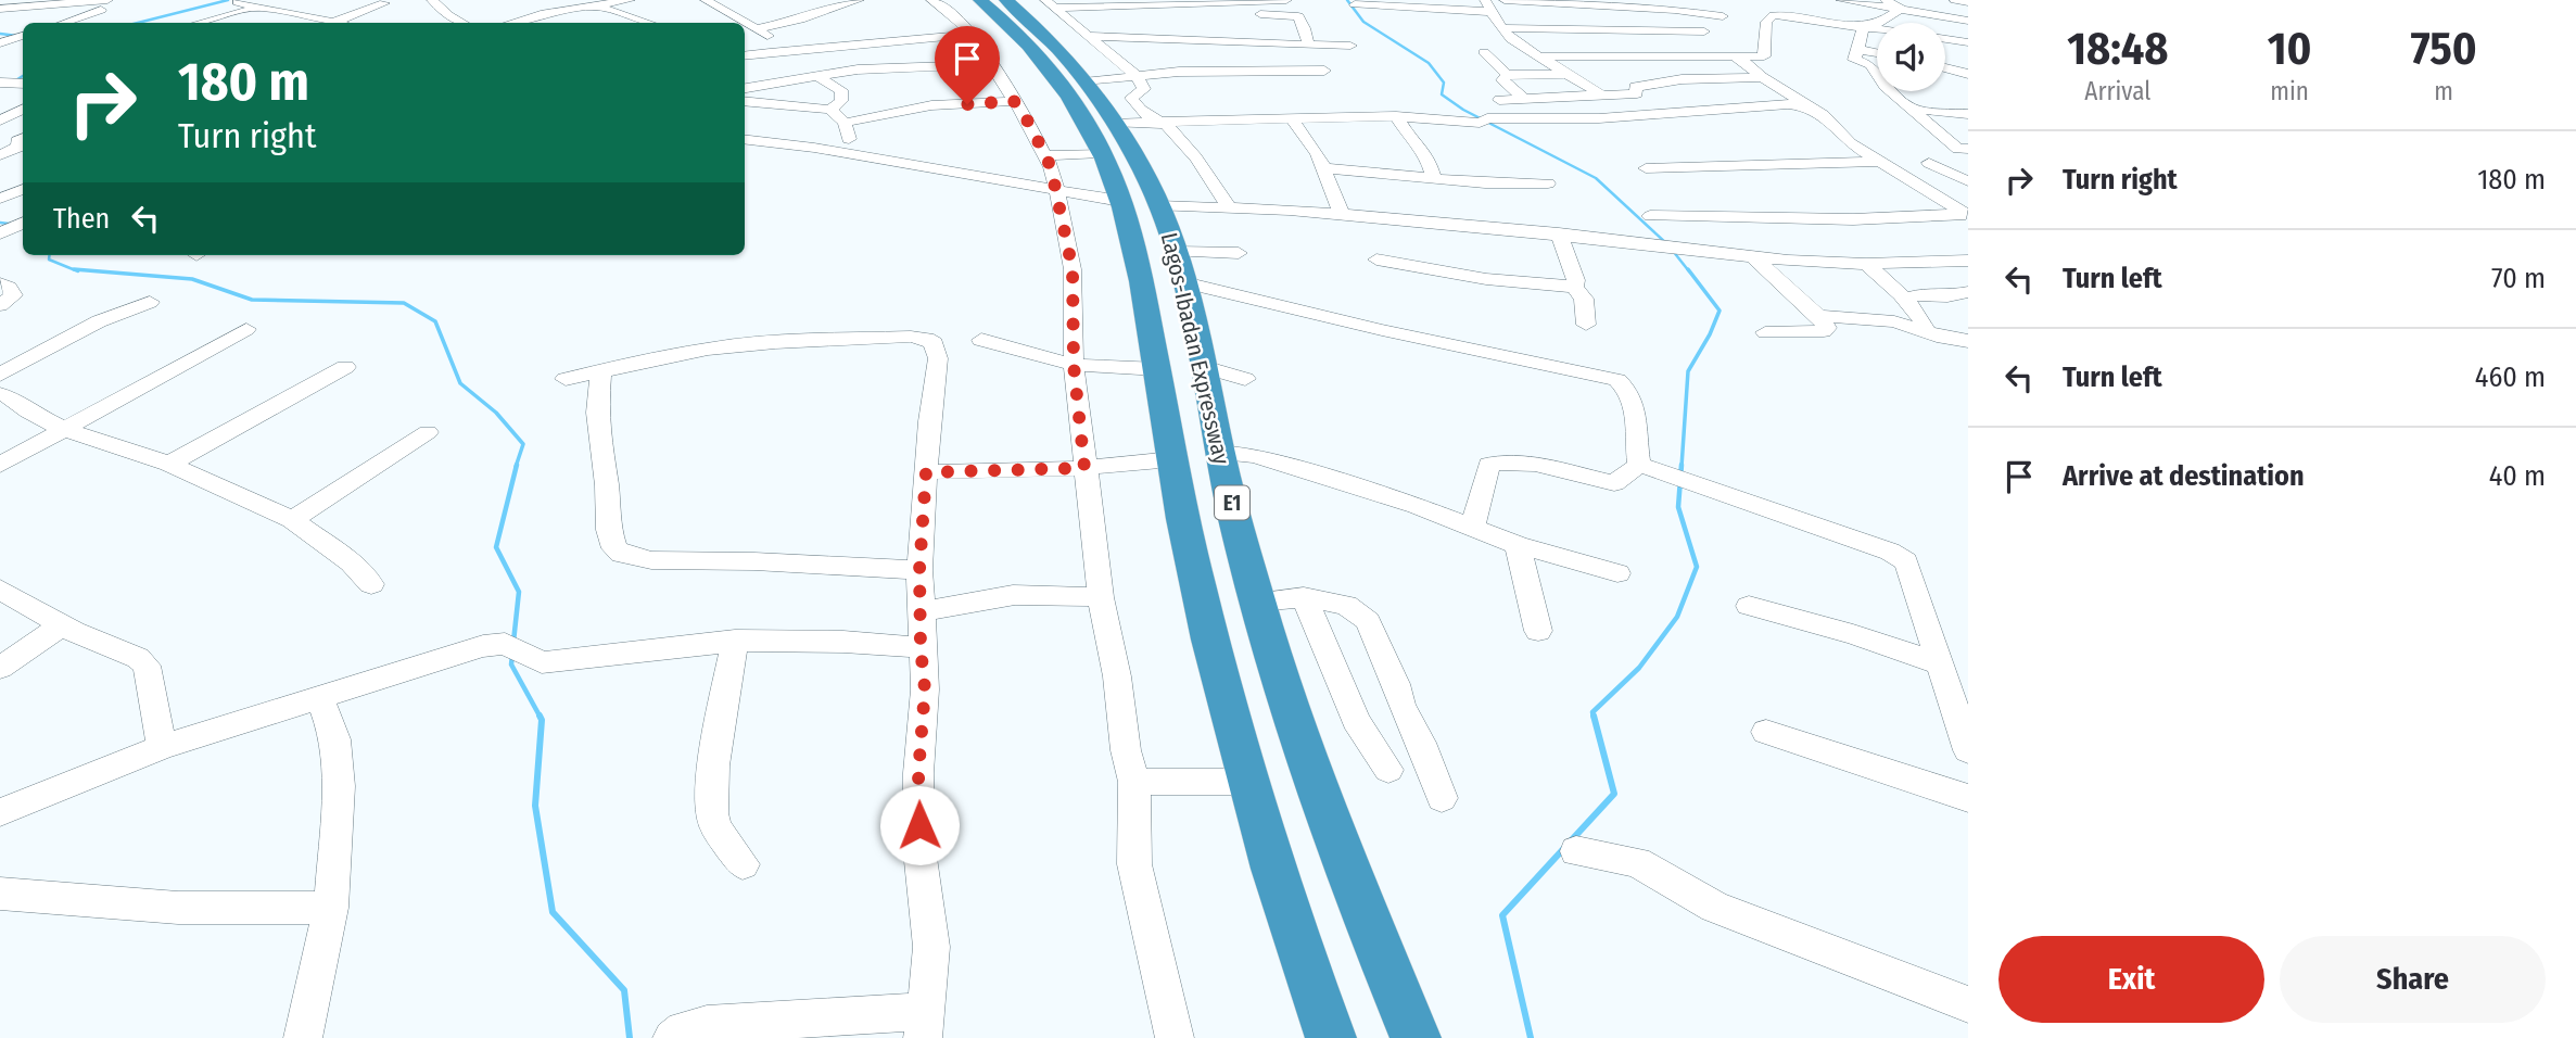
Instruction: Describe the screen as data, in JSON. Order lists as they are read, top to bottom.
{
  "streets": {
    "highway": ["Lagos-Ibadan Expressway", "E1"]
  },
  "page": {
    "eta": [
      "18:48",
      "Arrival",
      "10",
      "min",
      "750",
      "m"
    ],
    "turn": ["180 m", "Turn right"],
    "list": [
      {
        "name": "Turn right",
        "value": "180 m"
      },
      {
        "name": "Turn left",
        "value": "70 m"
      },
      {
        "name": "Turn left",
        "value": "460 m"
      },
      {
        "name": "Arrive at destination",
        "value": "40 m"
      }
    ],
    "then": "Then",
    "buttons": ["Exit", "Share"]
  }
}
